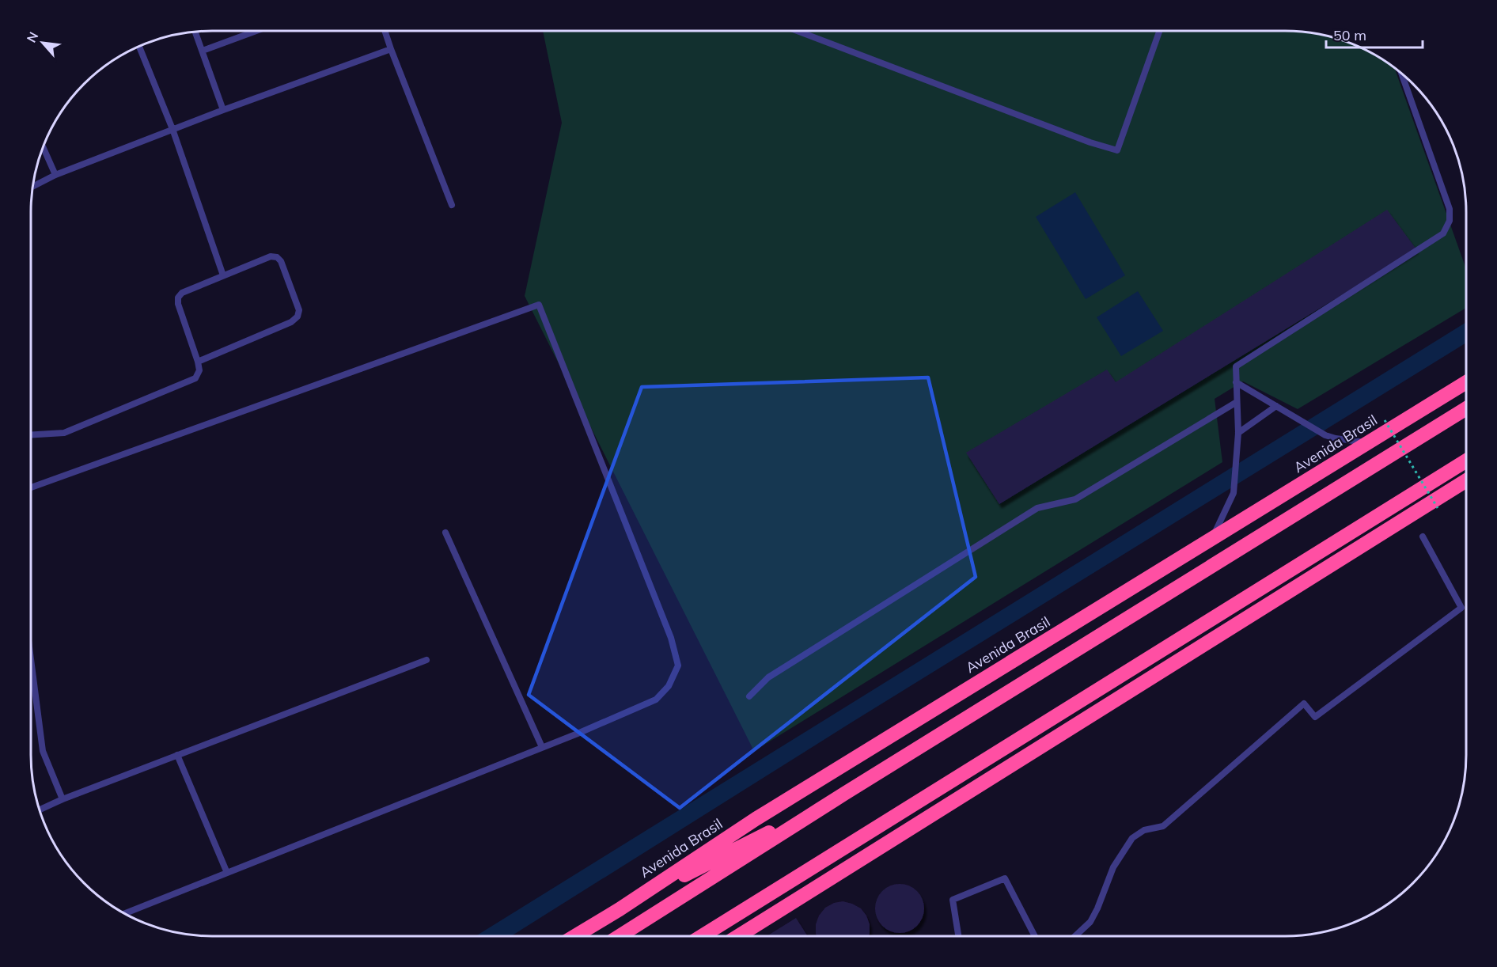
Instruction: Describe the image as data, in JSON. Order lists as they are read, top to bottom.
{
  "streets": {
    "highway": ["Avenida Brasil"]
  },
  "scale_bar": "50 m",
  "north": "top left"
}
